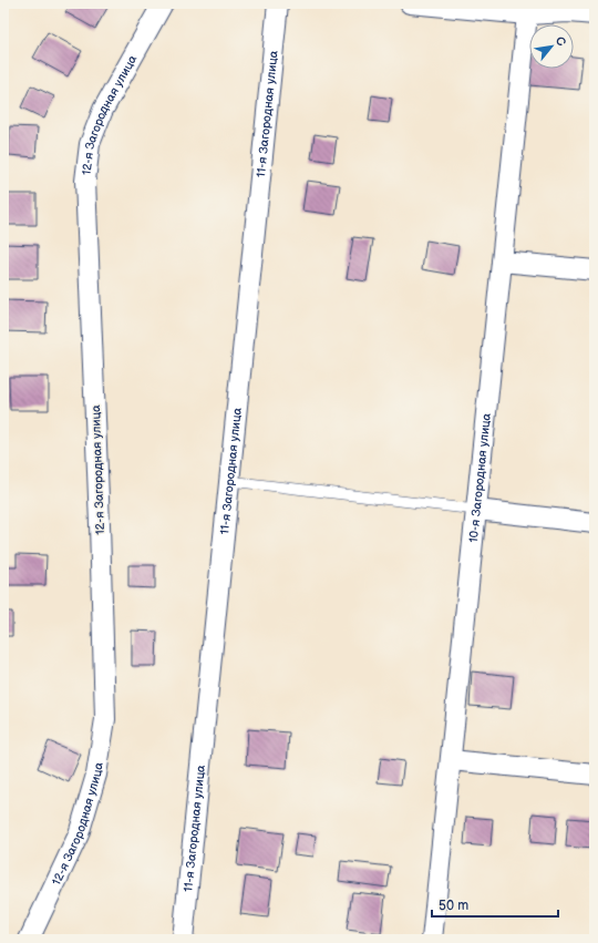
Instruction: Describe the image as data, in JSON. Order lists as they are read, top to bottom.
{
  "streets": {
    "street": ["11-я Загородная улица", "12-я Загородная улица", "10-я Загородная улица"]
  },
  "scale_bar": "50 m",
  "north": "top right"
}
